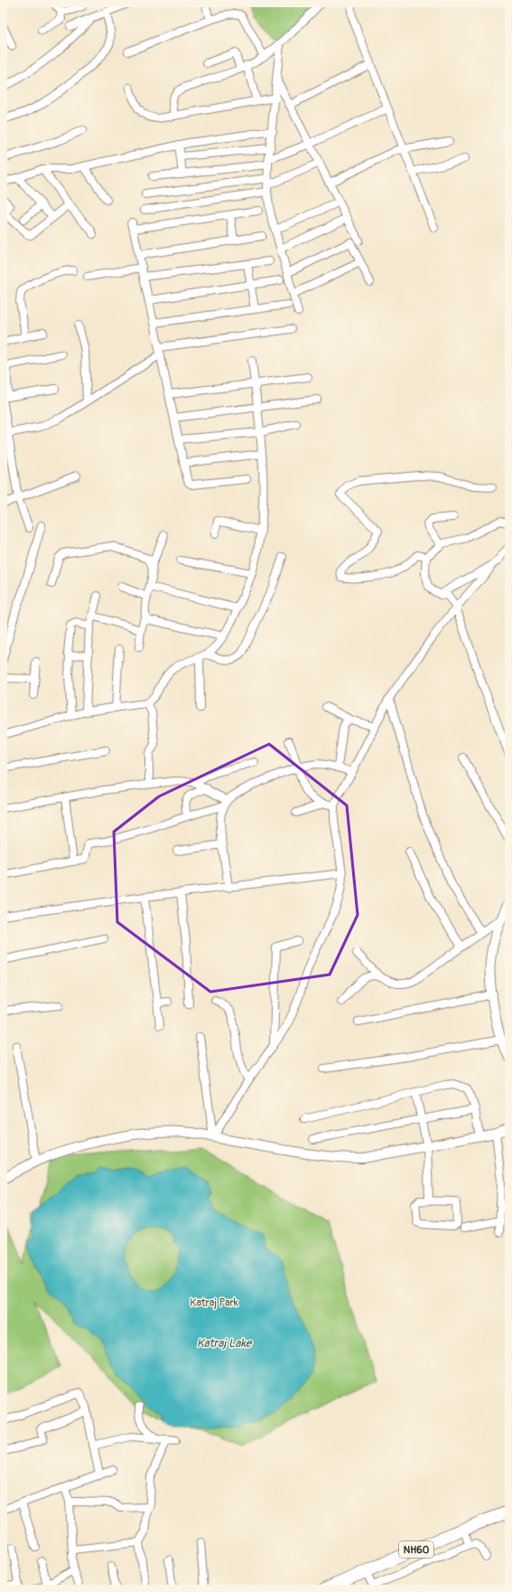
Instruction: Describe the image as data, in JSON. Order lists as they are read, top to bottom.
{
  "streets": {
    "highway": ["NH60"]
  },
  "water": ["Katraj Lake"],
  "parks": ["Katraj Park"]
}
